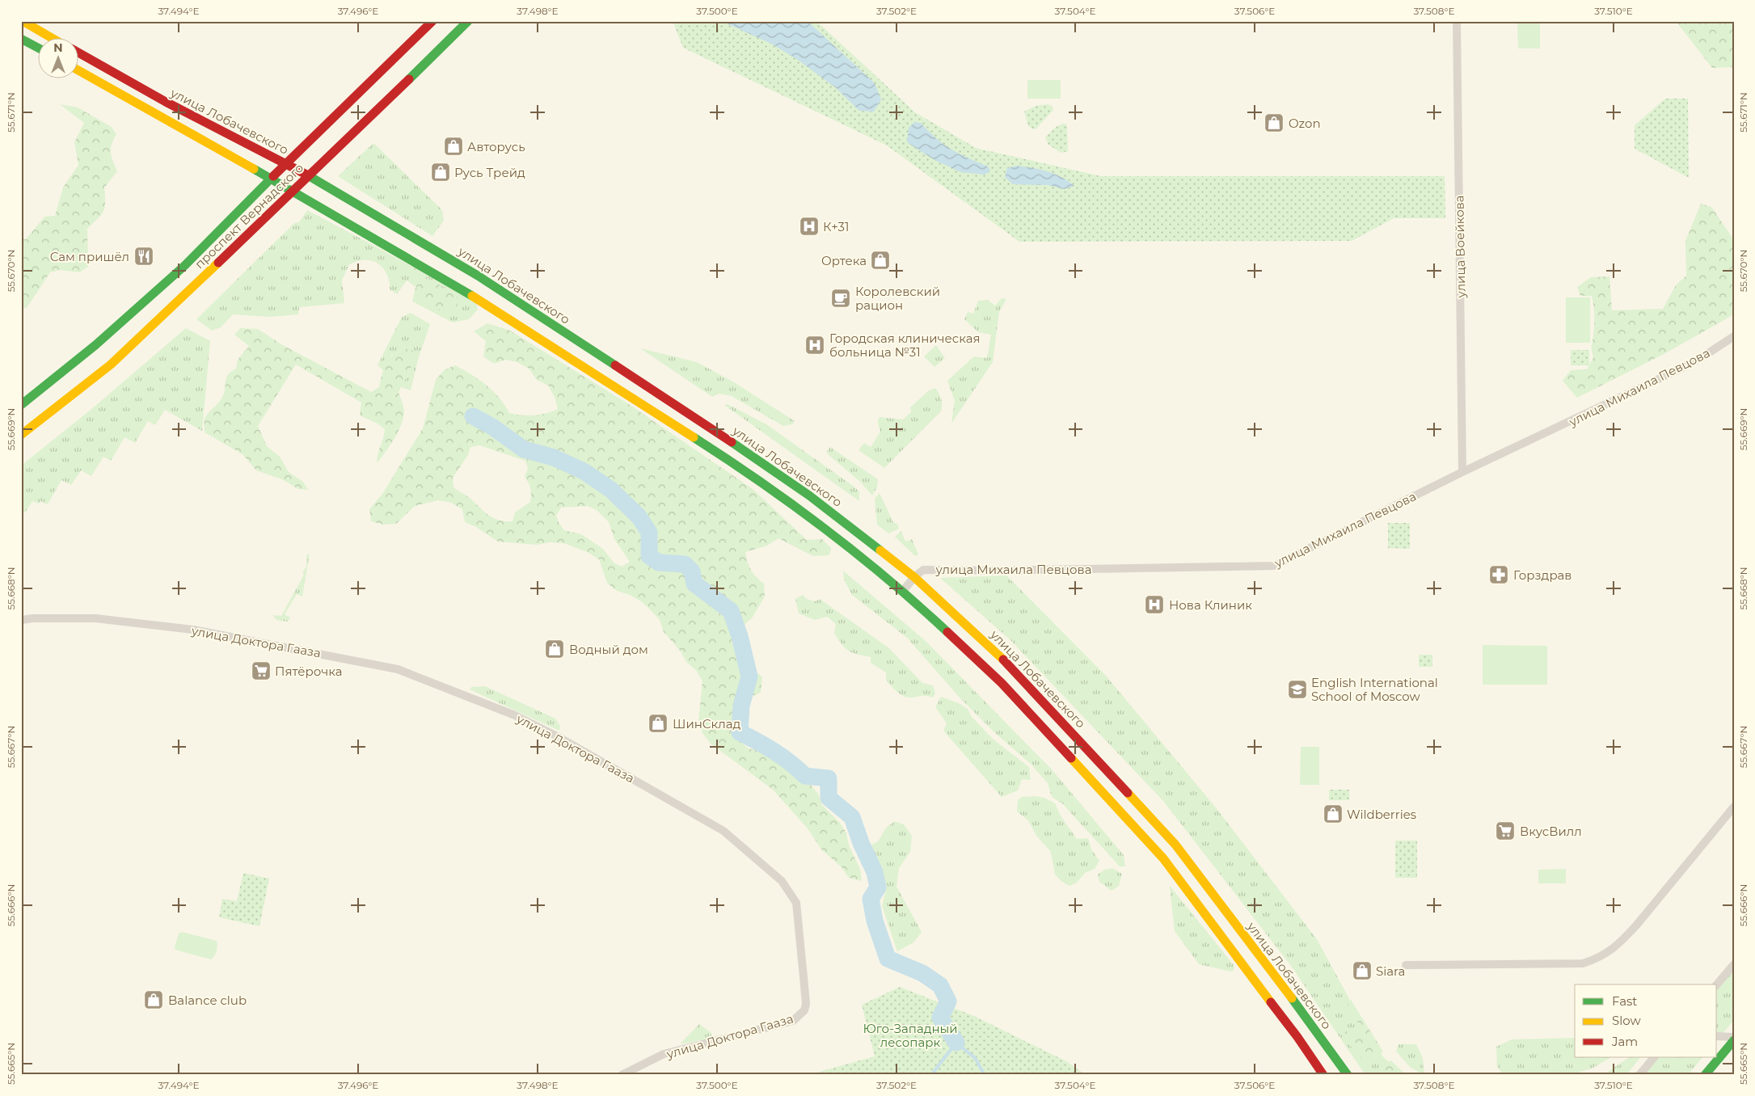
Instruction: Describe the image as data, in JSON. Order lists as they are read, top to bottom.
{
  "streets": {
    "main road": ["улица Лобачевского", "проспект Вернадского"],
    "street": ["улица Воейкова", "улица Михаила Певцова", "улица Доктора Гааза"]
  },
  "crossings": [
    ["улица Лобачевского", "проспект Вернадского"],
    ["улица Лобачевского", "улица Михаила Певцова"],
    ["улица Воейкова", "улица Михаила Певцова"]
  ],
  "parks": ["Юго-Западный лесопарк"],
  "places": {
    "shop": [
      "Ozon",
      "Авторусь",
      "Русь Трейд",
      "Ортека",
      "Водный дом",
      "ШинСклад",
      "Wildberries",
      "Siara",
      "Balance club"
    ],
    "hospital": ["К+31", "Городская клиническая больница №31", "Нова Клиник"],
    "restaurant": ["Сам пришёл"],
    "cafe": ["Королевский рацион"],
    "pharmacy": ["Горздрав"],
    "supermarket": ["Пятёрочка", "ВкусВилл"],
    "school or university": ["English International School of Moscow"]
  },
  "legend": ["Fast", "Slow", "Jam"],
  "north": "top",
  "coordinates": [
    "37.494°E",
    "37.496°E",
    "37.498°E",
    "37.500°E",
    "37.502°E",
    "37.504°E",
    "37.506°E",
    "37.508°E",
    "37.510°E",
    "55.671°N",
    "55.670°N",
    "55.669°N",
    "55.668°N",
    "55.667°N",
    "55.666°N",
    "55.665°N"
  ]
}
